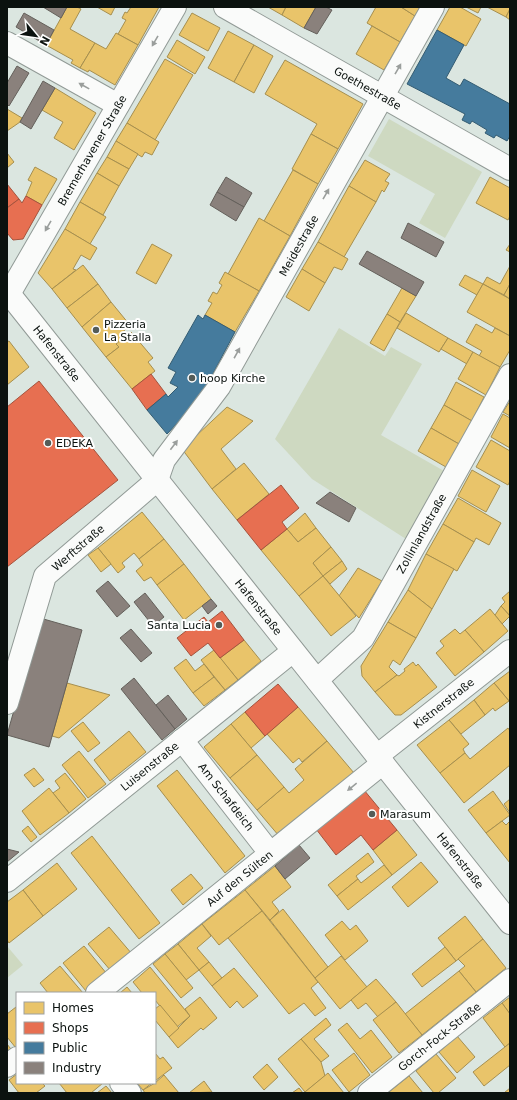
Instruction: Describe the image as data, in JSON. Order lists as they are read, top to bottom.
{
  "streets": {
    "street": [
      "Goethestraße",
      "Bremerhavener Straße",
      "Meidestraße",
      "Hafenstraße",
      "Zollinlandstraße",
      "Werftstraße",
      "Kistnerstraße",
      "Luisenstraße",
      "Am Schafdeich",
      "Auf den Sülten",
      "Gorch-Fock-Straße"
    ]
  },
  "crossings": [
    ["Goethestraße", "Meidestraße"],
    ["Bremerhavener Straße", "Hafenstraße"],
    ["Meidestraße", "Hafenstraße"],
    ["Meidestraße", "Werftstraße"],
    ["Hafenstraße", "Zollinlandstraße"],
    ["Hafenstraße", "Werftstraße"],
    ["Hafenstraße", "Kistnerstraße"],
    ["Hafenstraße", "Luisenstraße"],
    ["Hafenstraße", "Auf den Sülten"],
    ["Kistnerstraße", "Auf den Sülten"],
    ["Luisenstraße", "Am Schafdeich"],
    ["Am Schafdeich", "Auf den Sülten"]
  ],
  "one_way": ["Bremerhavener Straße", "Meidestraße", "Auf den Sülten"],
  "places": [
    "Pizzeria La Stalla",
    "hoop Kirche",
    "EDEKA",
    "Santa Lucia",
    "Marasum"
  ],
  "legend": [
    "Homes",
    "Shops",
    "Public",
    "Industry"
  ],
  "north": "bottom right"
}
